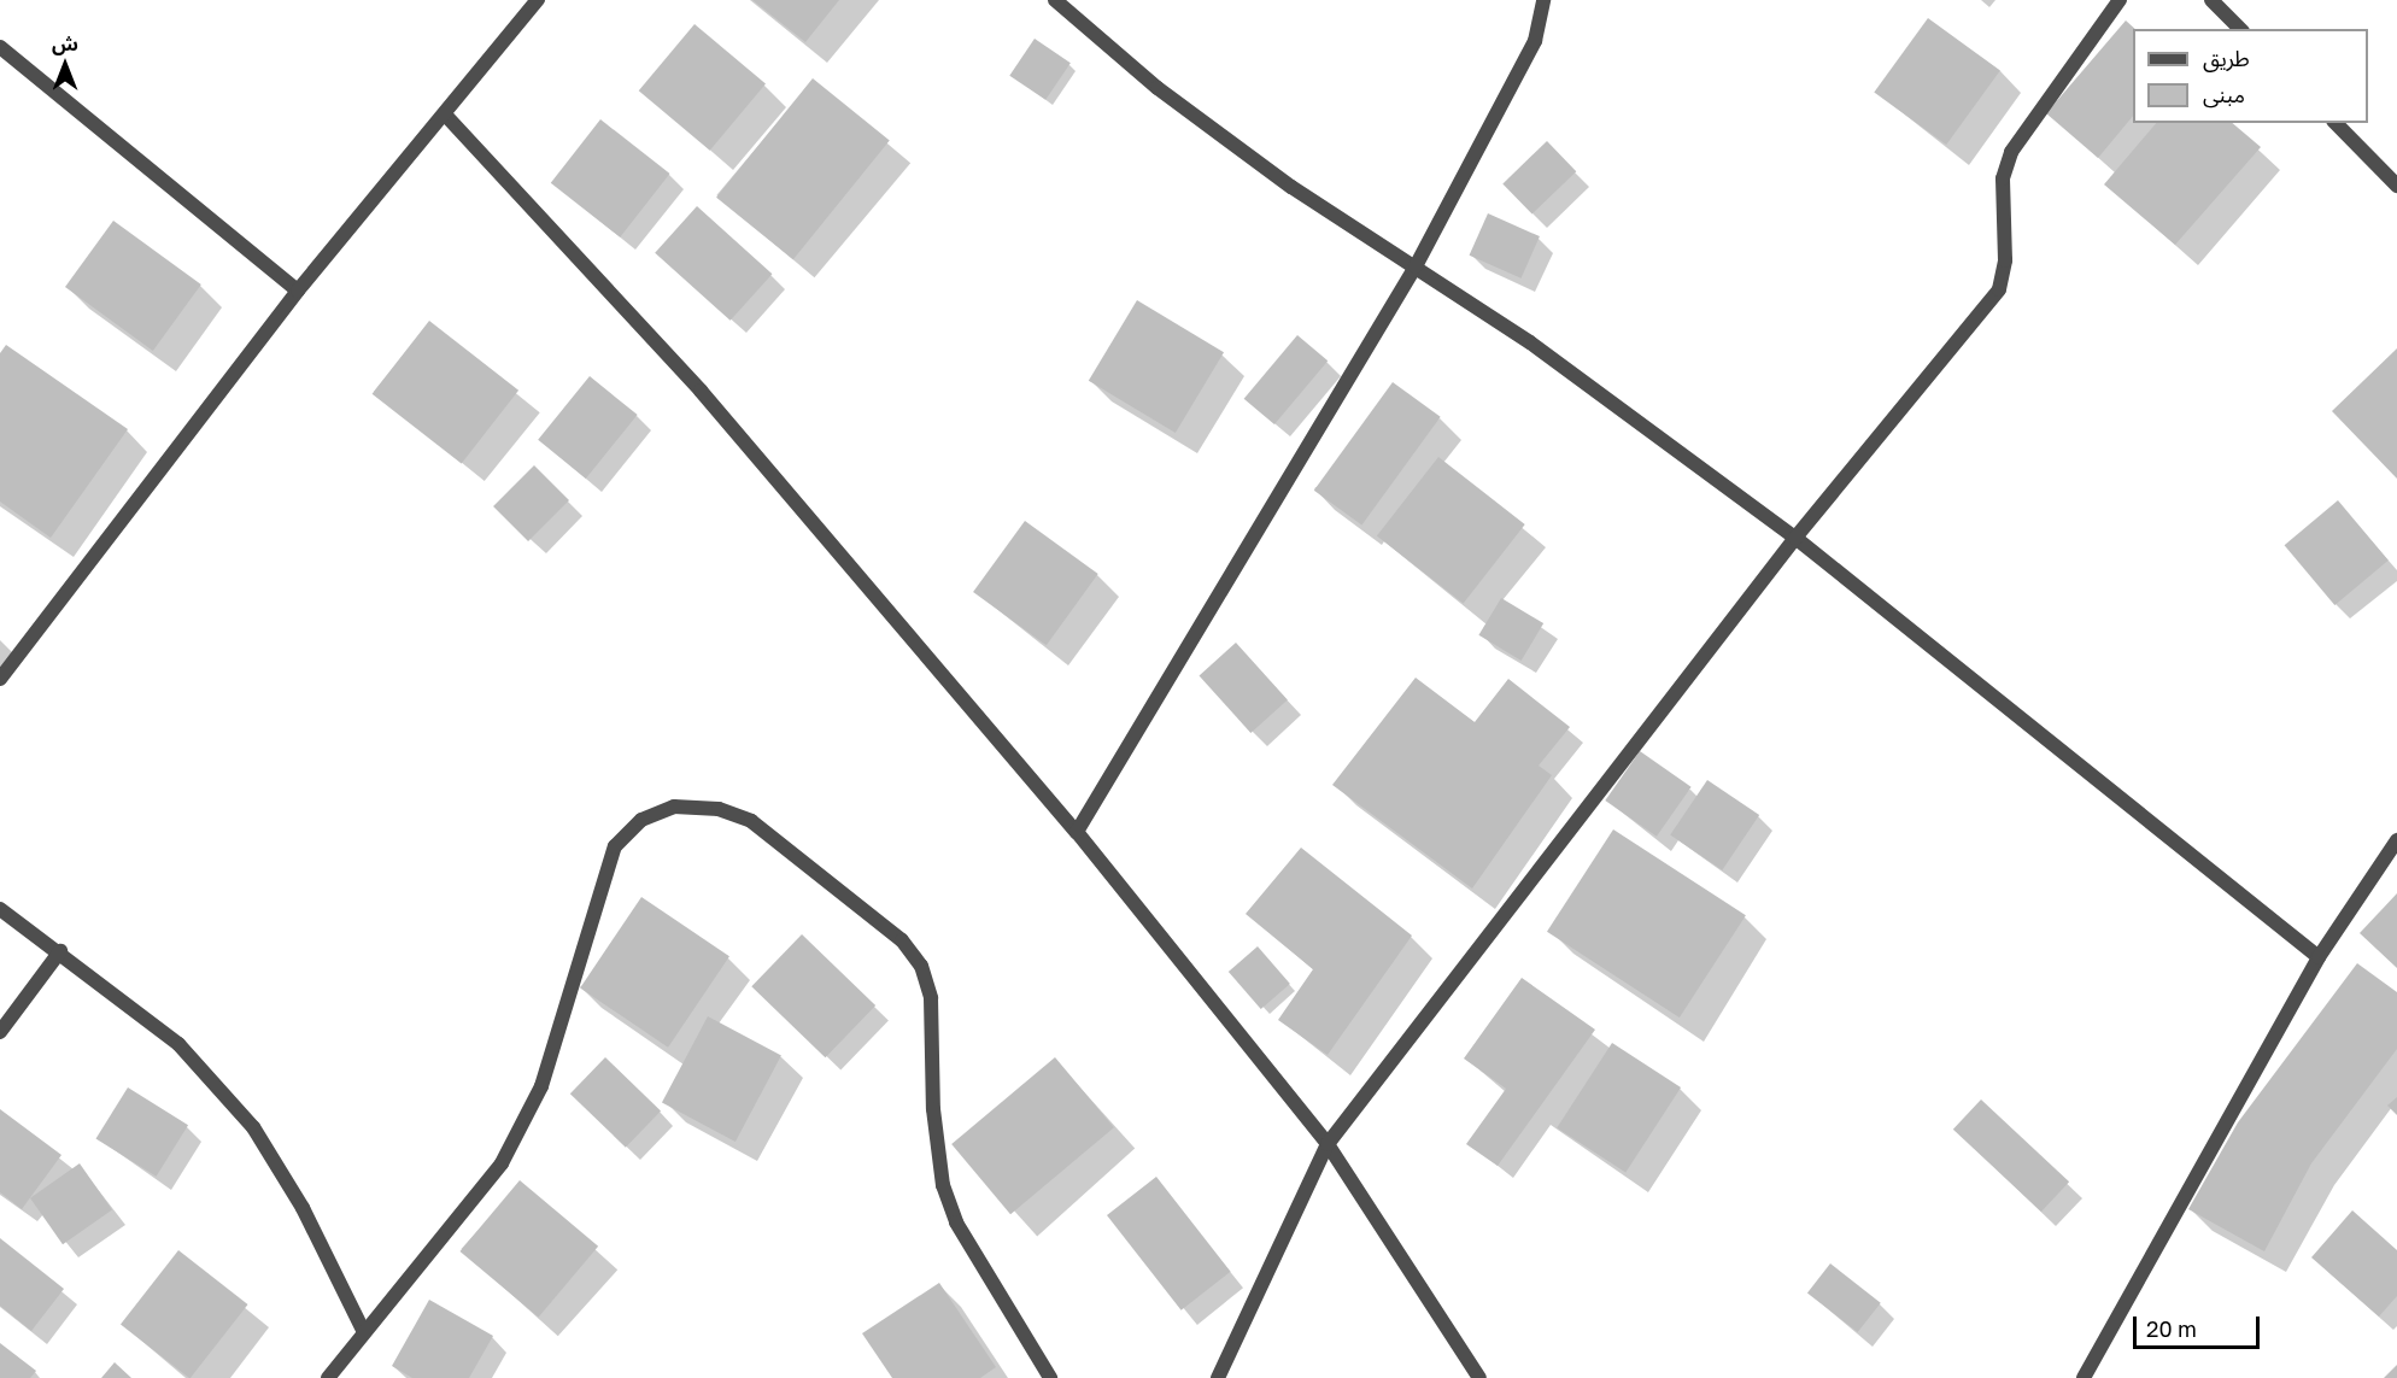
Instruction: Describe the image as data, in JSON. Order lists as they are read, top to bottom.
{
  "legend": ["طريق", "مبنى"],
  "scale_bar": "20 m",
  "north": "top"
}
